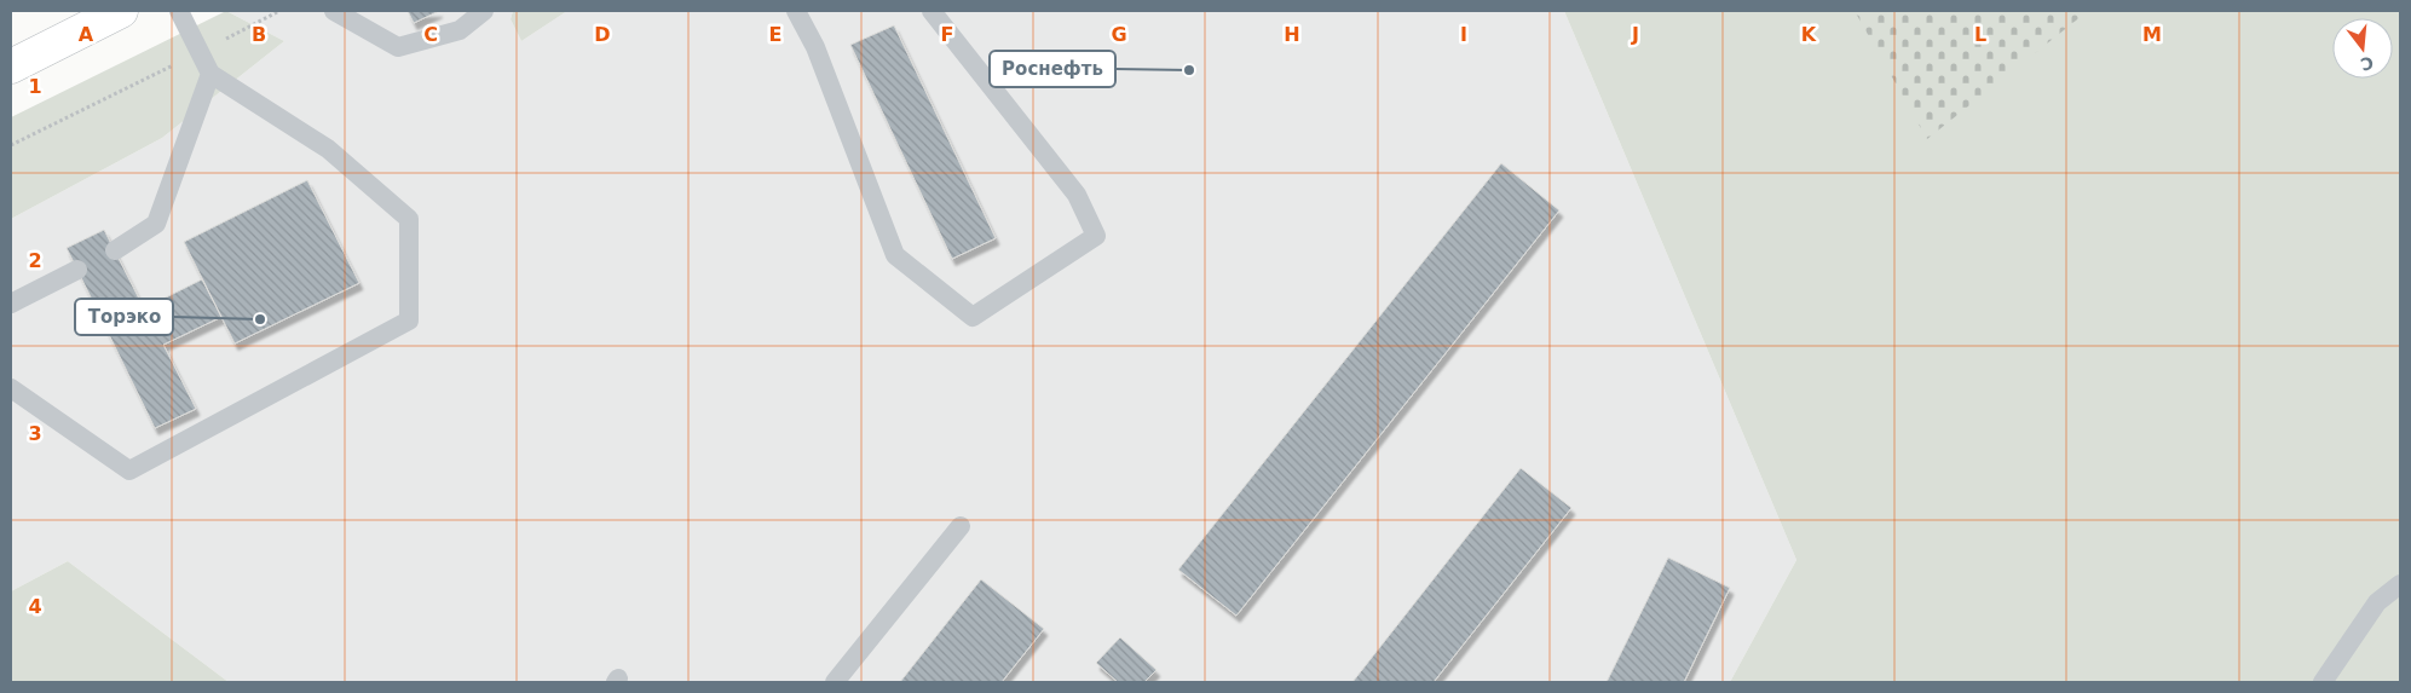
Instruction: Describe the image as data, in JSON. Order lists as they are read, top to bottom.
{
  "places": ["Роснефть", "Торэко"],
  "north": "bottom",
  "grid": {
    "columns": [
      "A",
      "B",
      "C",
      "D",
      "E",
      "F",
      "G",
      "H",
      "I",
      "J",
      "K",
      "L",
      "M"
    ],
    "rows": [
      "1",
      "2",
      "3",
      "4"
    ]
  }
}
